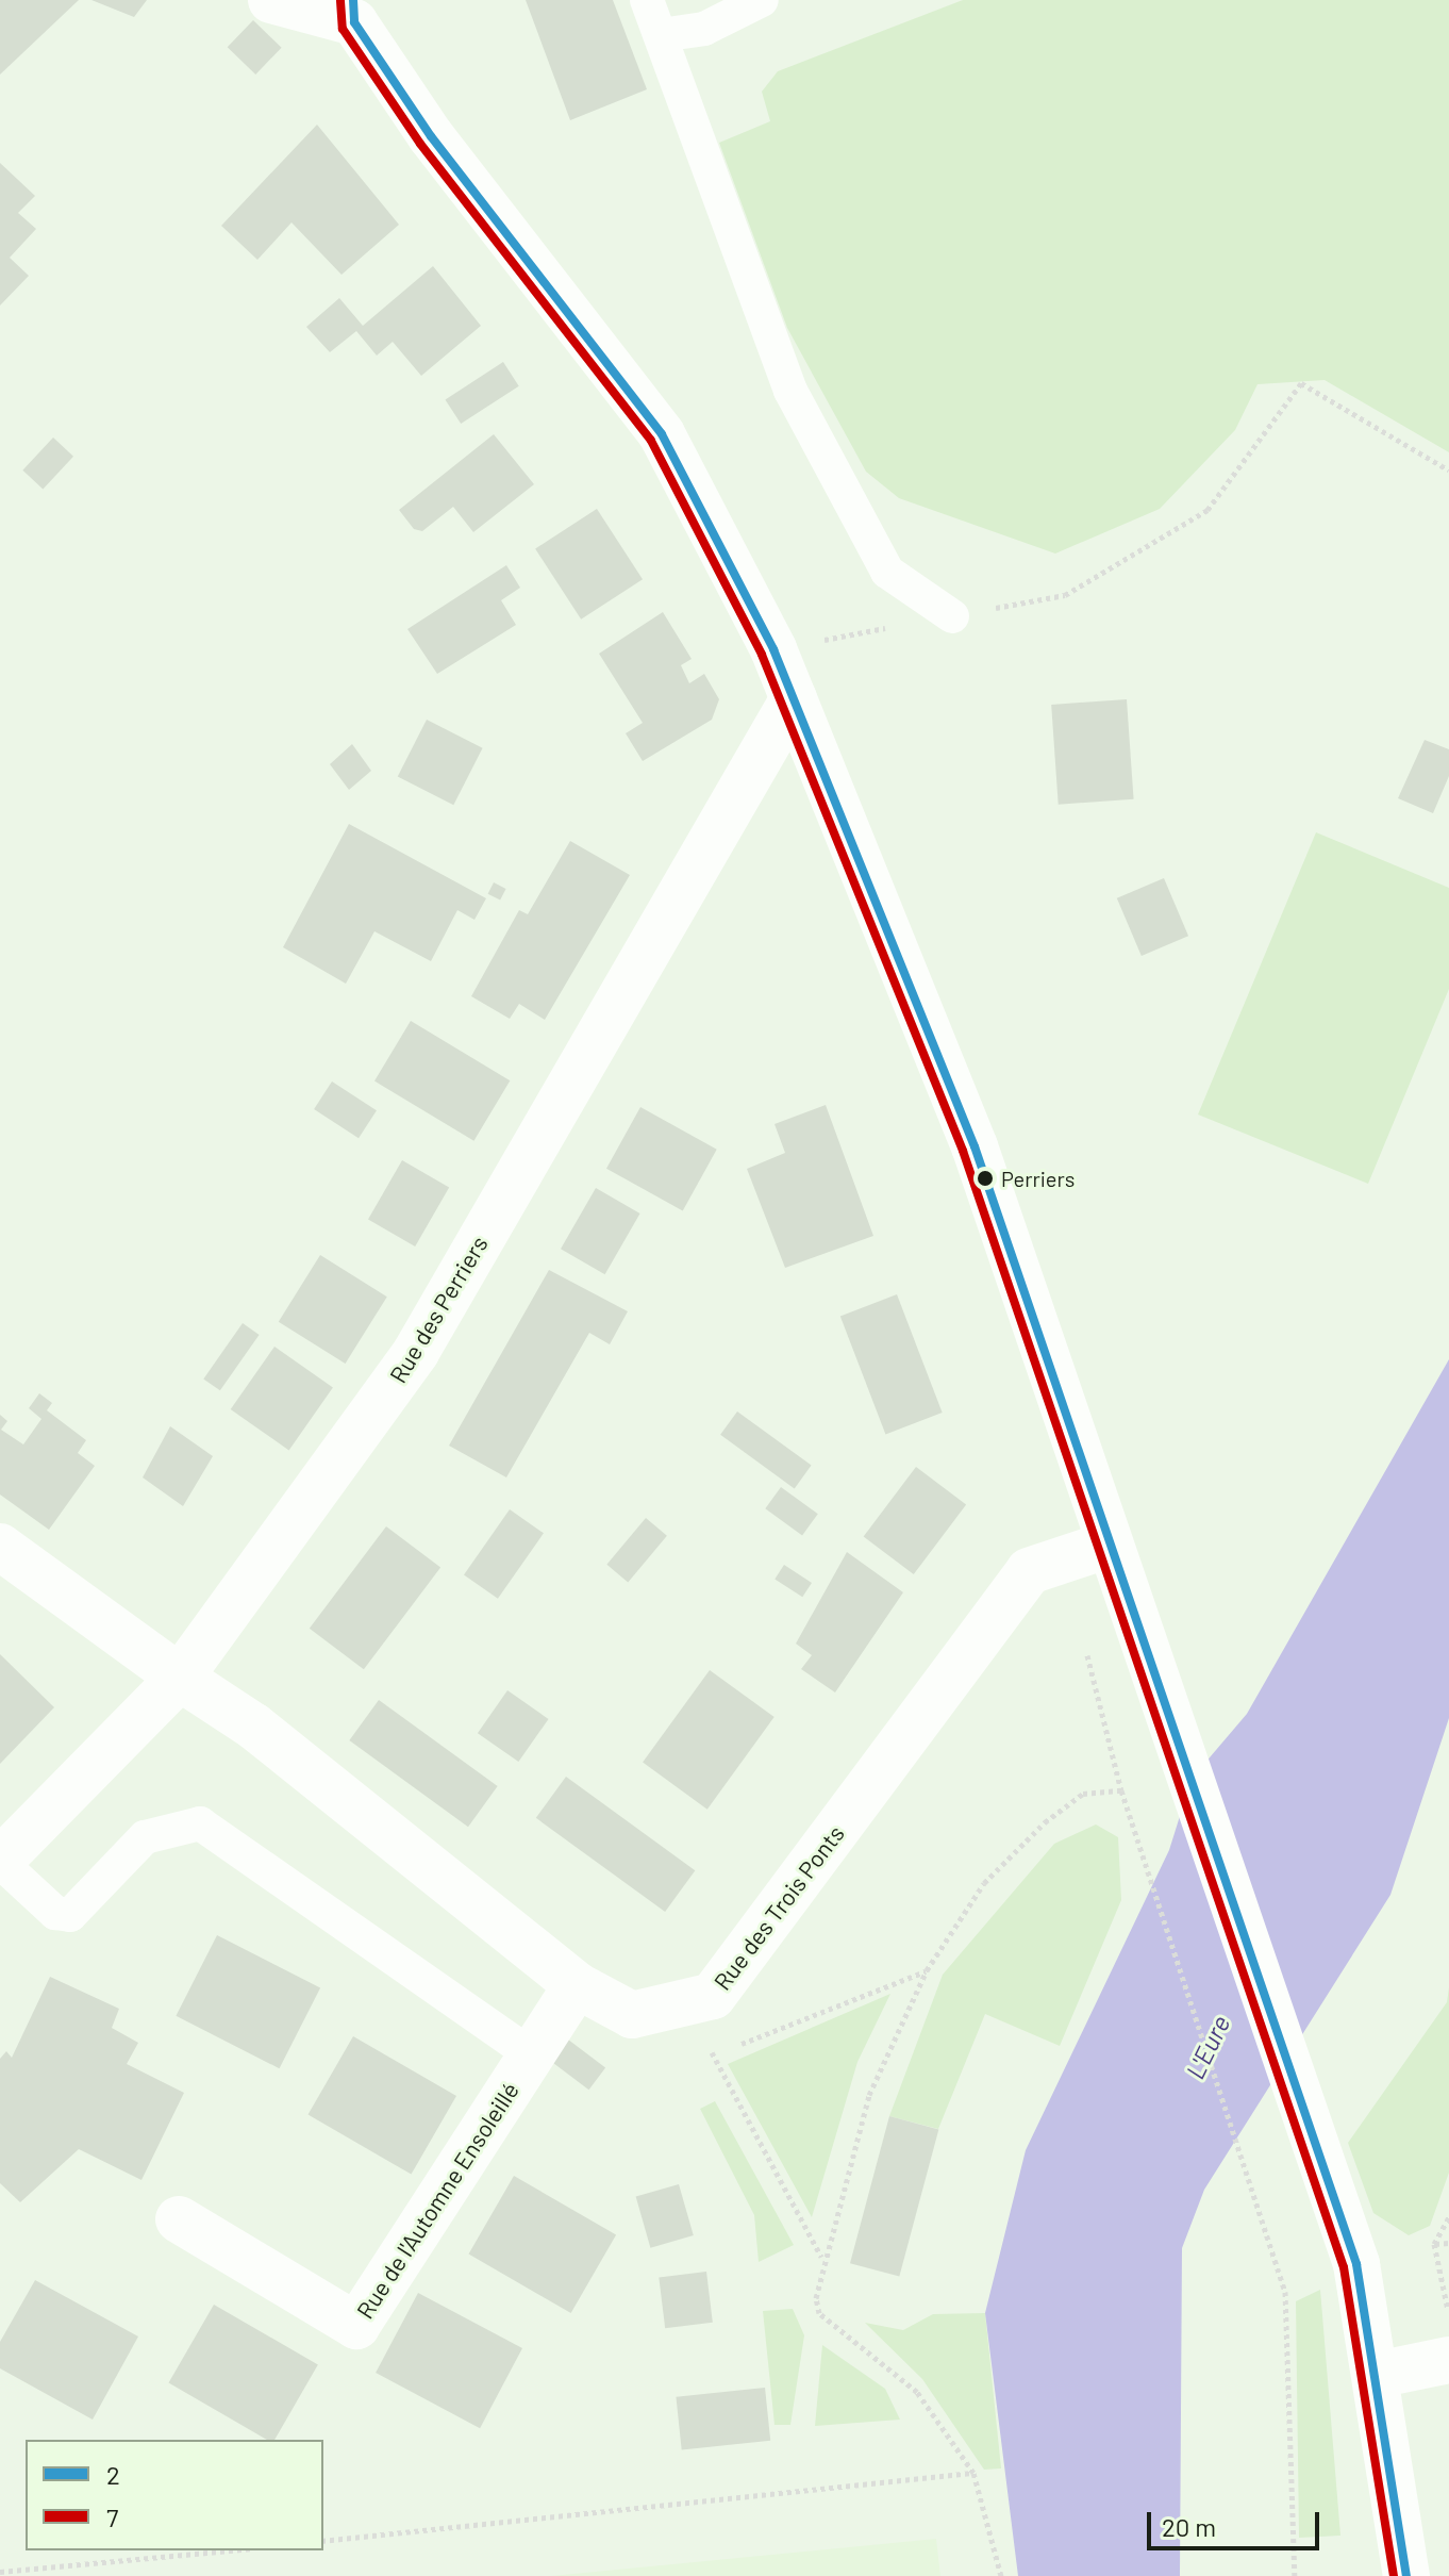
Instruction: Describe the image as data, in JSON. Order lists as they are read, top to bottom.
{
  "streets": {
    "street": ["Rue des Perriers", "Rue des Trois Ponts", "Rue de l'Automne Ensoleillé"]
  },
  "crossings": [
    ["Rue des Perriers", "Rue des Trois Ponts"],
    ["Rue des Trois Ponts", "Rue de l'Automne Ensoleillé"]
  ],
  "water": ["L'Eure"],
  "places": ["Perriers"],
  "lines": ["transit line 2", "transit line 7"],
  "legend": ["2", "7"],
  "scale_bar": "20 m"
}
